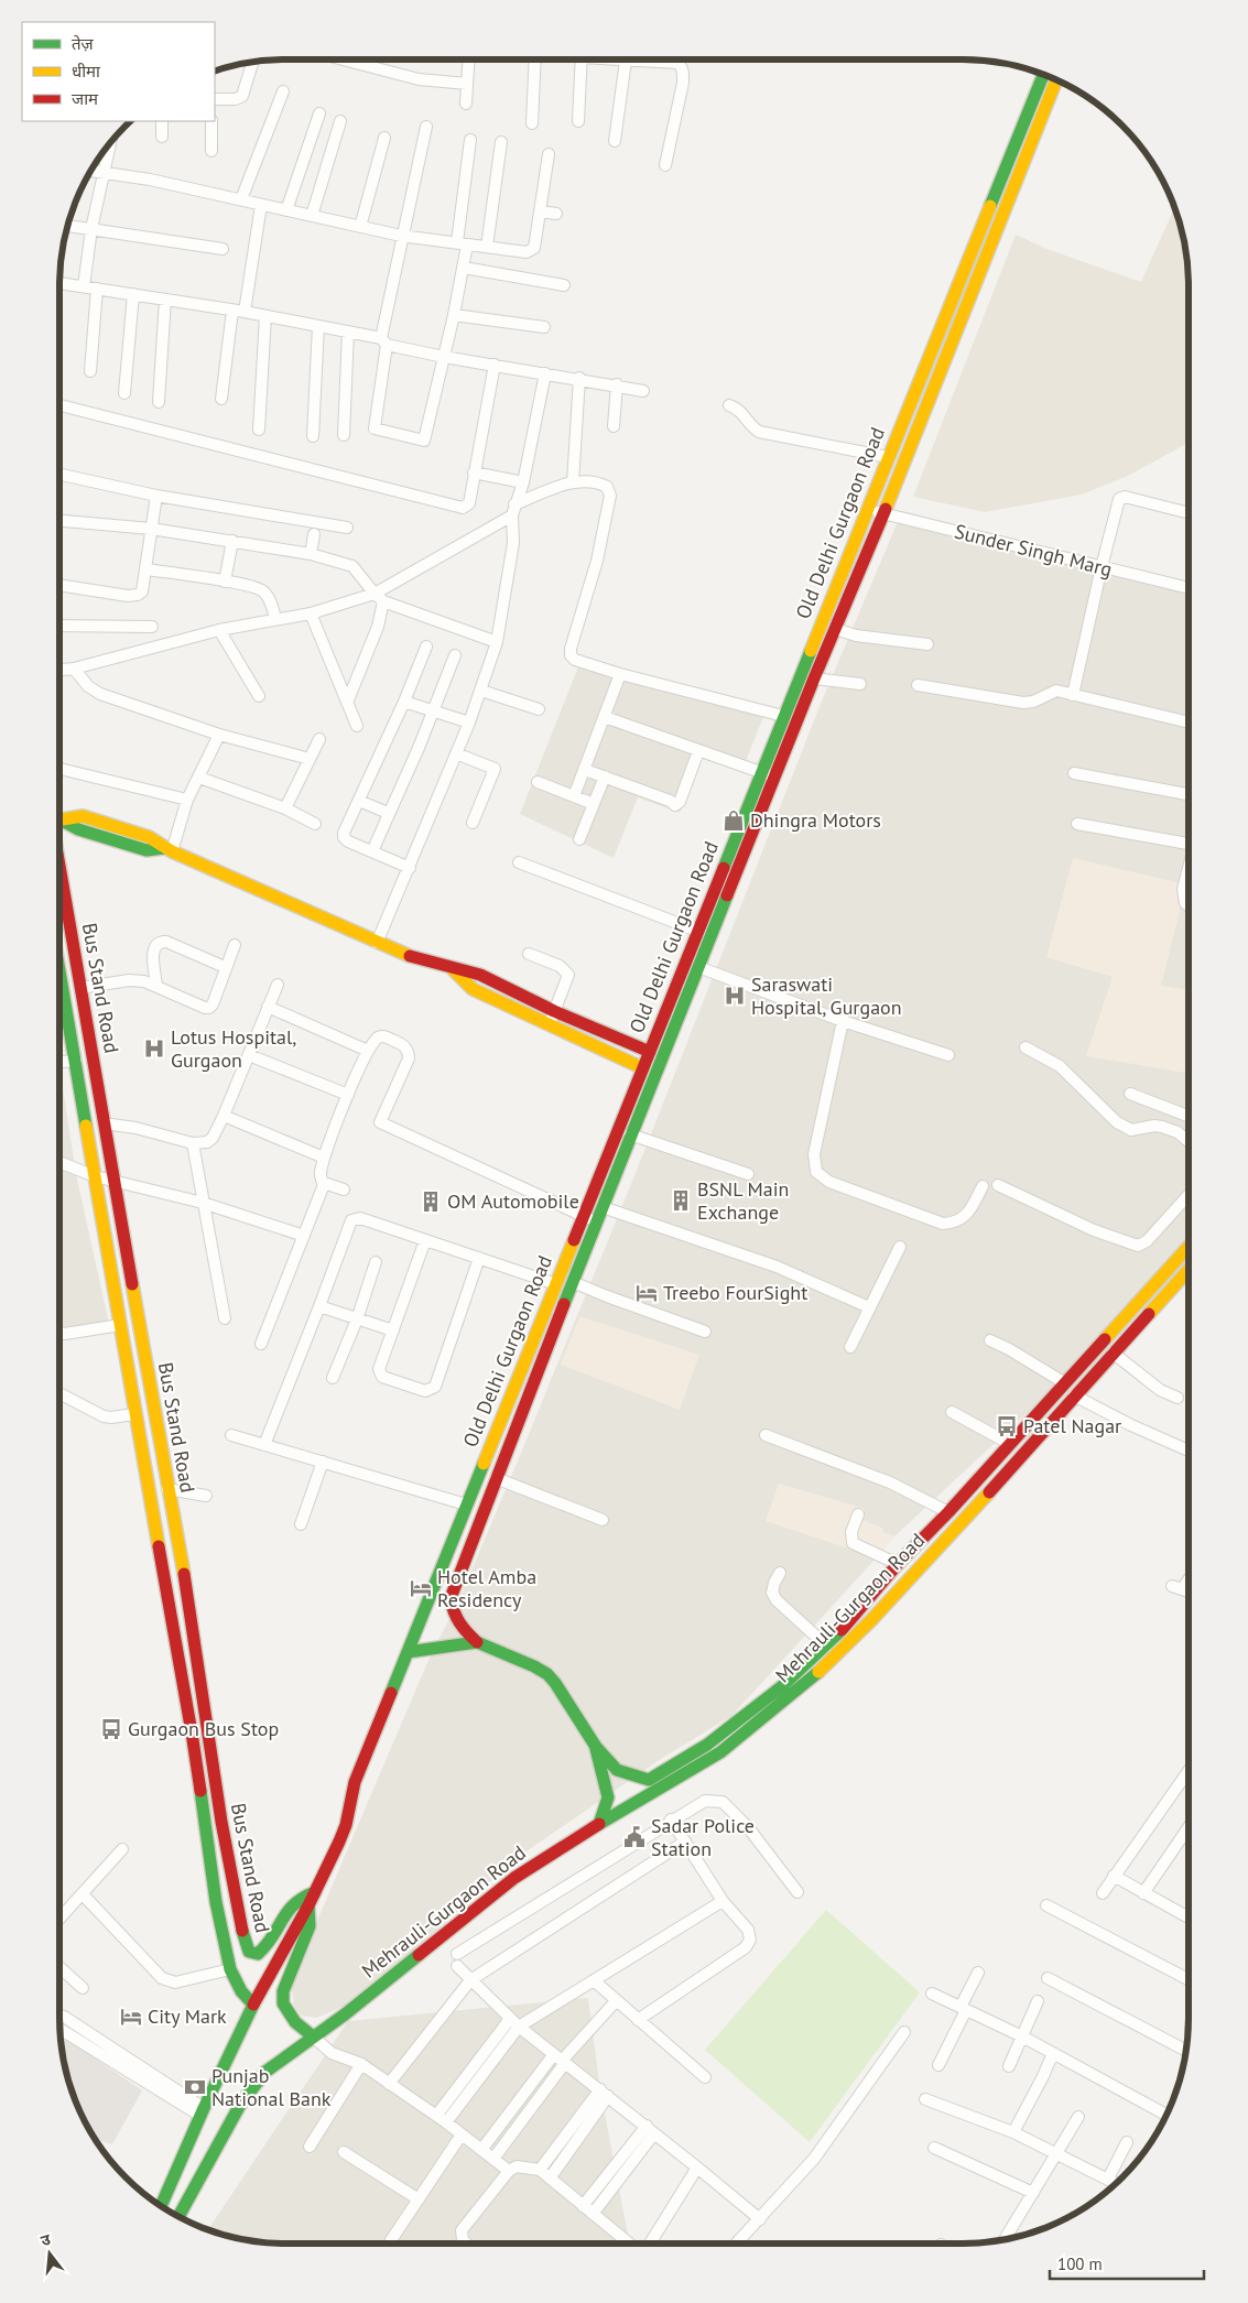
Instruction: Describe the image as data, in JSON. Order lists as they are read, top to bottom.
{
  "streets": {
    "main road": ["Old Delhi Gurgaon Road", "Bus Stand Road", "Mehrauli-Gurgaon Road"],
    "street": ["Sunder Singh Marg"]
  },
  "crossings": [
    ["Old Delhi Gurgaon Road", "Sunder Singh Marg"],
    ["Old Delhi Gurgaon Road", "Bus Stand Road"]
  ],
  "places": {
    "shop": ["Dhingra Motors"],
    "hospital": ["Saraswati Hospital, Gurgaon", "Lotus Hospital, Gurgaon"],
    "building": ["BSNL Main Exchange", "OM Automobile"],
    "hotel": ["Treebo FourSight", "Hotel Amba Residency", "City Mark"],
    "bus stop": ["Patel Nagar", "Gurgaon Bus Stop"],
    "public building": ["Sadar Police Station"],
    "bank": ["Punjab National Bank"]
  },
  "legend": ["तेज़", "धीमा", "जाम"],
  "scale_bar": "100 m",
  "north": "top"
}
